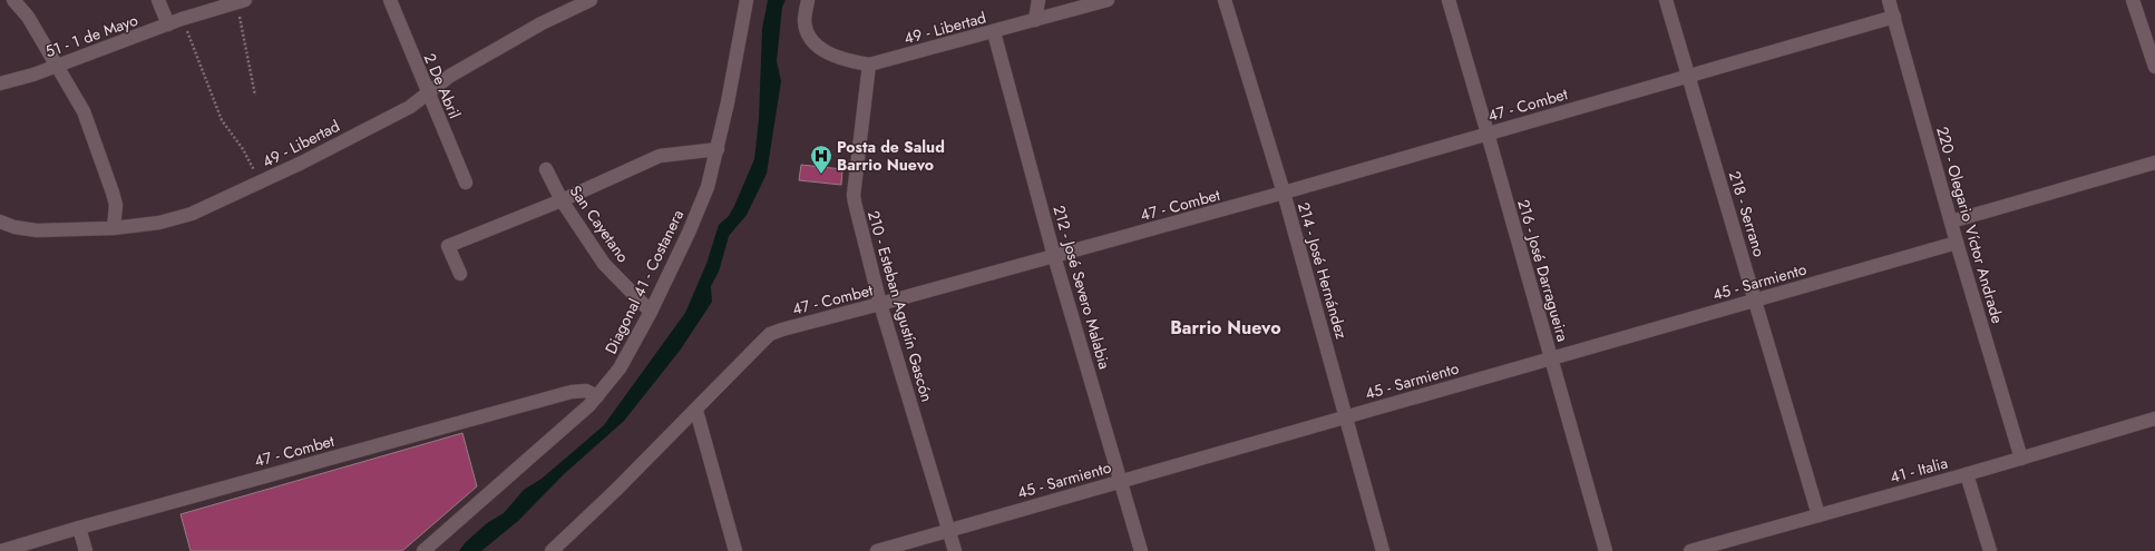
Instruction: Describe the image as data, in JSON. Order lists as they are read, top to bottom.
{
  "streets": {
    "street": [
      "49 - Libertad",
      "51 - 1 de Mayo",
      "2 De Abril",
      "47 - Combet",
      "218 - Serrano",
      "San Cayetano",
      "220 - Olegario Víctor Andrade",
      "214 - José Hernández",
      "216 - José Darragueira",
      "Diagonal 41 - Costanera",
      "45 - Sarmiento",
      "212 - José Severo Malabia",
      "210 - Esteban Agustín Gascón",
      "41 - Italia"
    ]
  },
  "crossings": [
    ["49 - Libertad", "2 De Abril"],
    ["49 - Libertad", "212 - José Severo Malabia"],
    ["49 - Libertad", "210 - Esteban Agustín Gascón"],
    ["47 - Combet", "218 - Serrano"],
    ["47 - Combet", "220 - Olegario Víctor Andrade"],
    ["47 - Combet", "214 - José Hernández"],
    ["47 - Combet", "216 - José Darragueira"],
    ["47 - Combet", "Diagonal 41 - Costanera"],
    ["47 - Combet", "212 - José Severo Malabia"],
    ["47 - Combet", "210 - Esteban Agustín Gascón"],
    ["218 - Serrano", "45 - Sarmiento"],
    ["218 - Serrano", "41 - Italia"],
    ["San Cayetano", "Diagonal 41 - Costanera"],
    ["220 - Olegario Víctor Andrade", "45 - Sarmiento"],
    ["220 - Olegario Víctor Andrade", "41 - Italia"],
    ["214 - José Hernández", "45 - Sarmiento"],
    ["216 - José Darragueira", "45 - Sarmiento"],
    ["45 - Sarmiento", "212 - José Severo Malabia"],
    ["45 - Sarmiento", "210 - Esteban Agustín Gascón"]
  ],
  "districts": ["Barrio Nuevo"],
  "places": {
    "hospital": ["Posta de Salud Barrio Nuevo"]
  }
}
